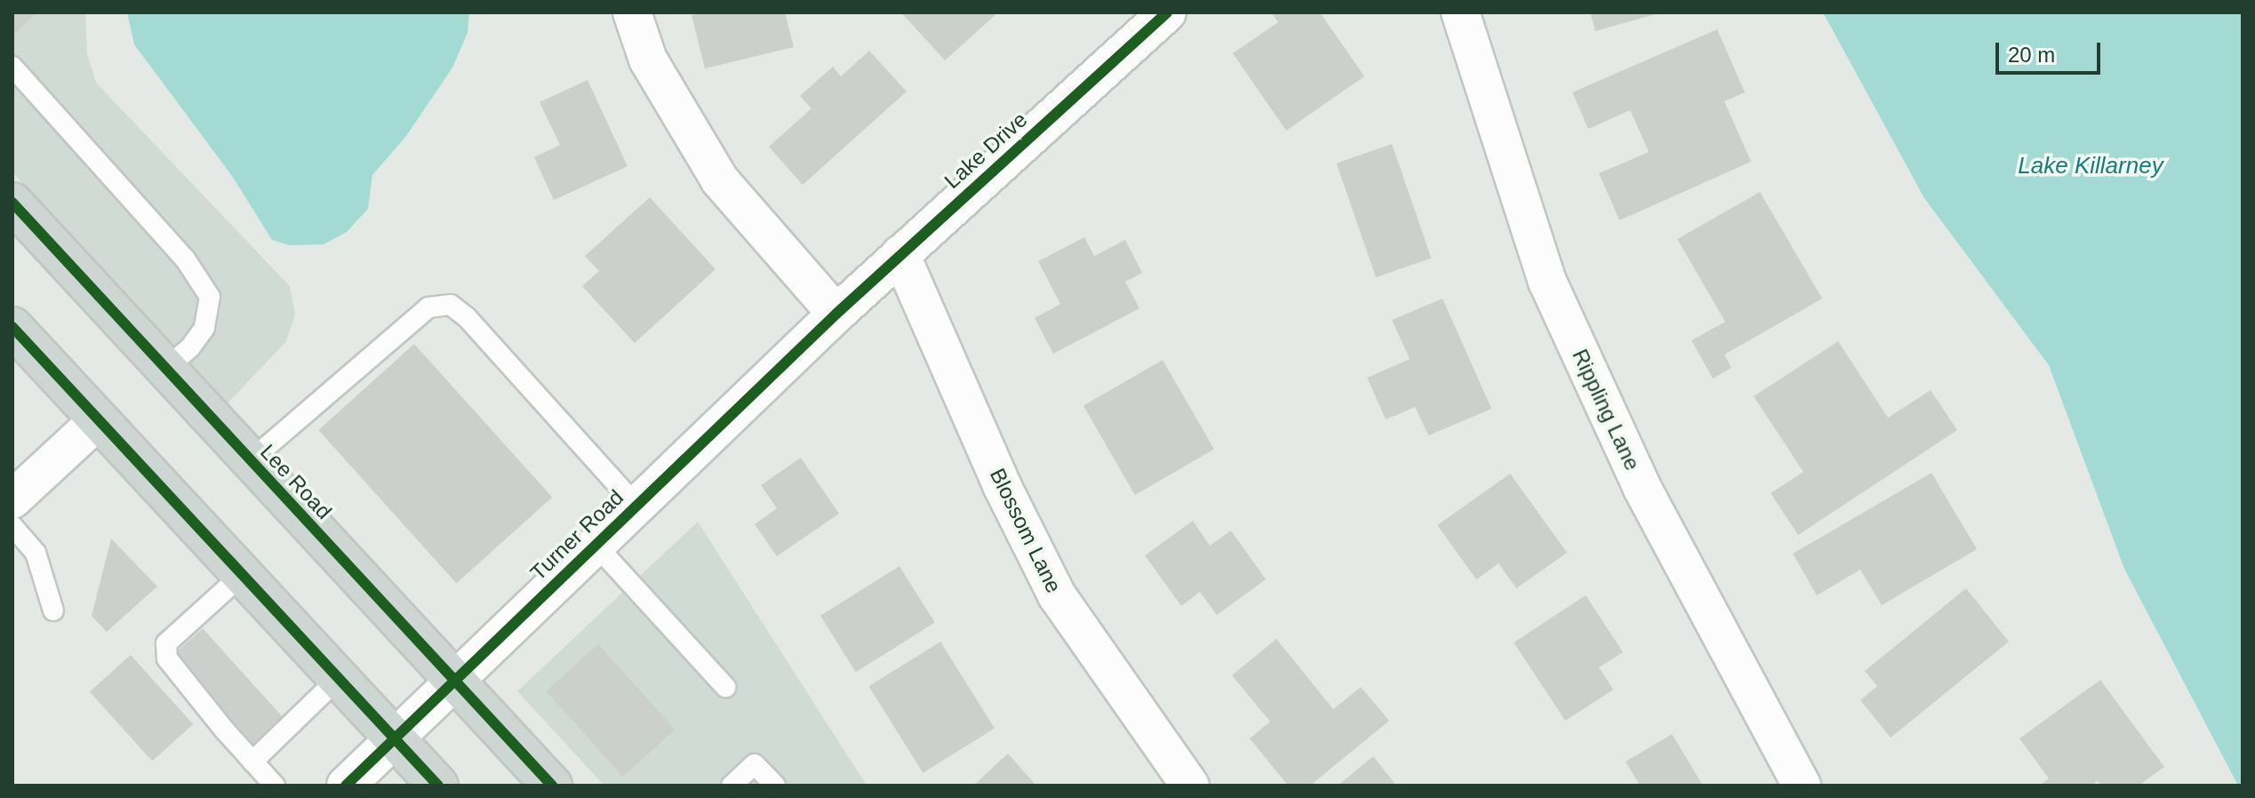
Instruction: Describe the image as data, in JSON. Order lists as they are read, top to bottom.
{
  "streets": {
    "main road": ["Lee Road"],
    "street": [
      "Lake Drive",
      "Rippling Lane",
      "Blossom Lane",
      "Turner Road"
    ]
  },
  "crossings": [
    ["Lake Drive", "Blossom Lane"],
    ["Lake Drive", "Turner Road"],
    ["Lee Road", "Turner Road"]
  ],
  "water": ["Lake Killarney"],
  "scale_bar": "20 m"
}
